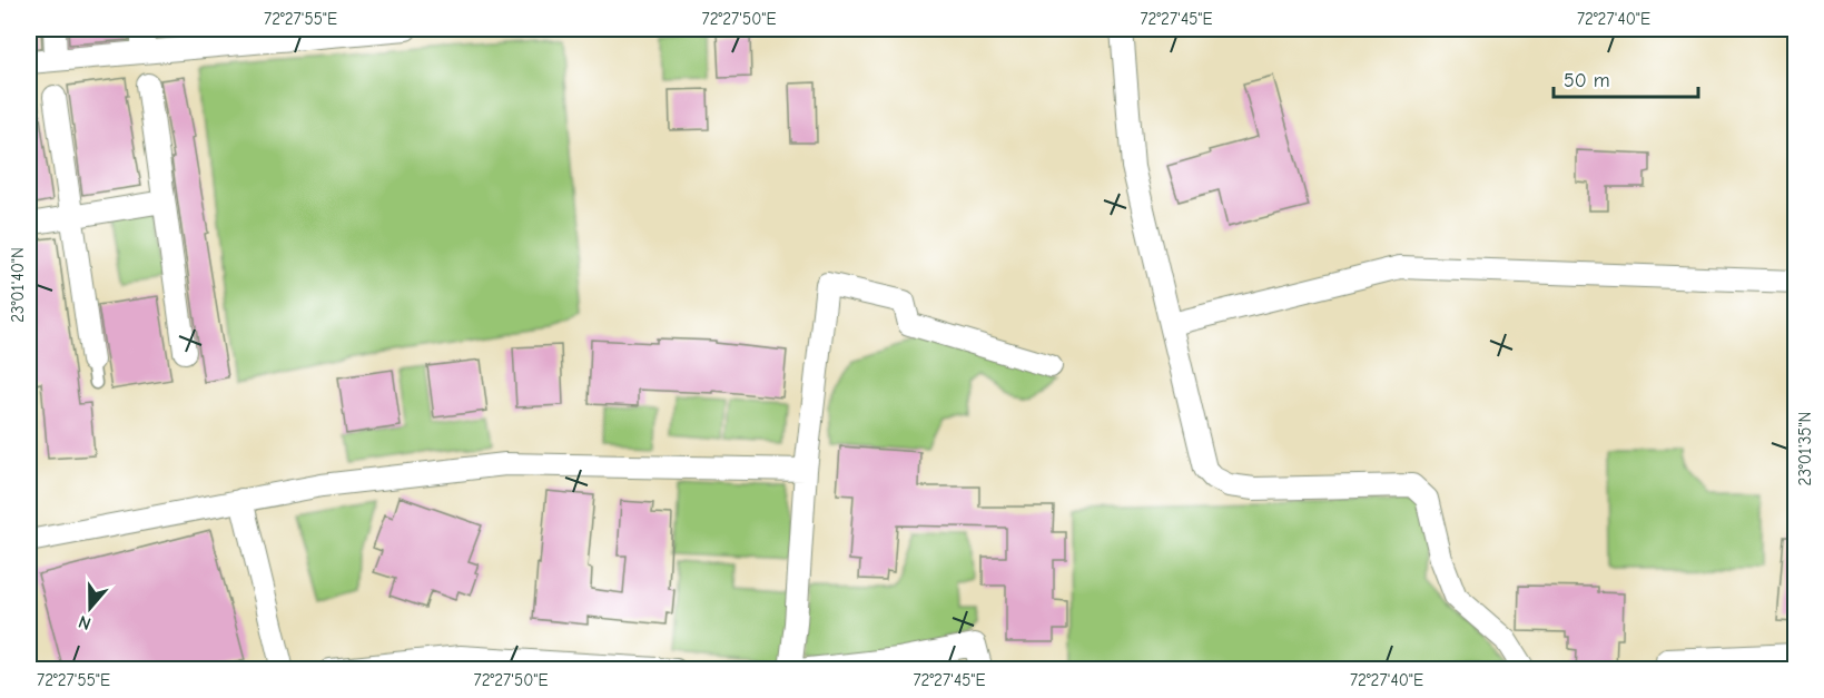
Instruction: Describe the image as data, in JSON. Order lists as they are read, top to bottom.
{
  "scale_bar": "50 m",
  "north": "bottom",
  "coordinates": [
    "72°27'55\"E",
    "72°27'50\"E",
    "72°27'45\"E",
    "72°27'40\"E",
    "23°01'40\"N",
    "23°01'35\"N"
  ]
}
